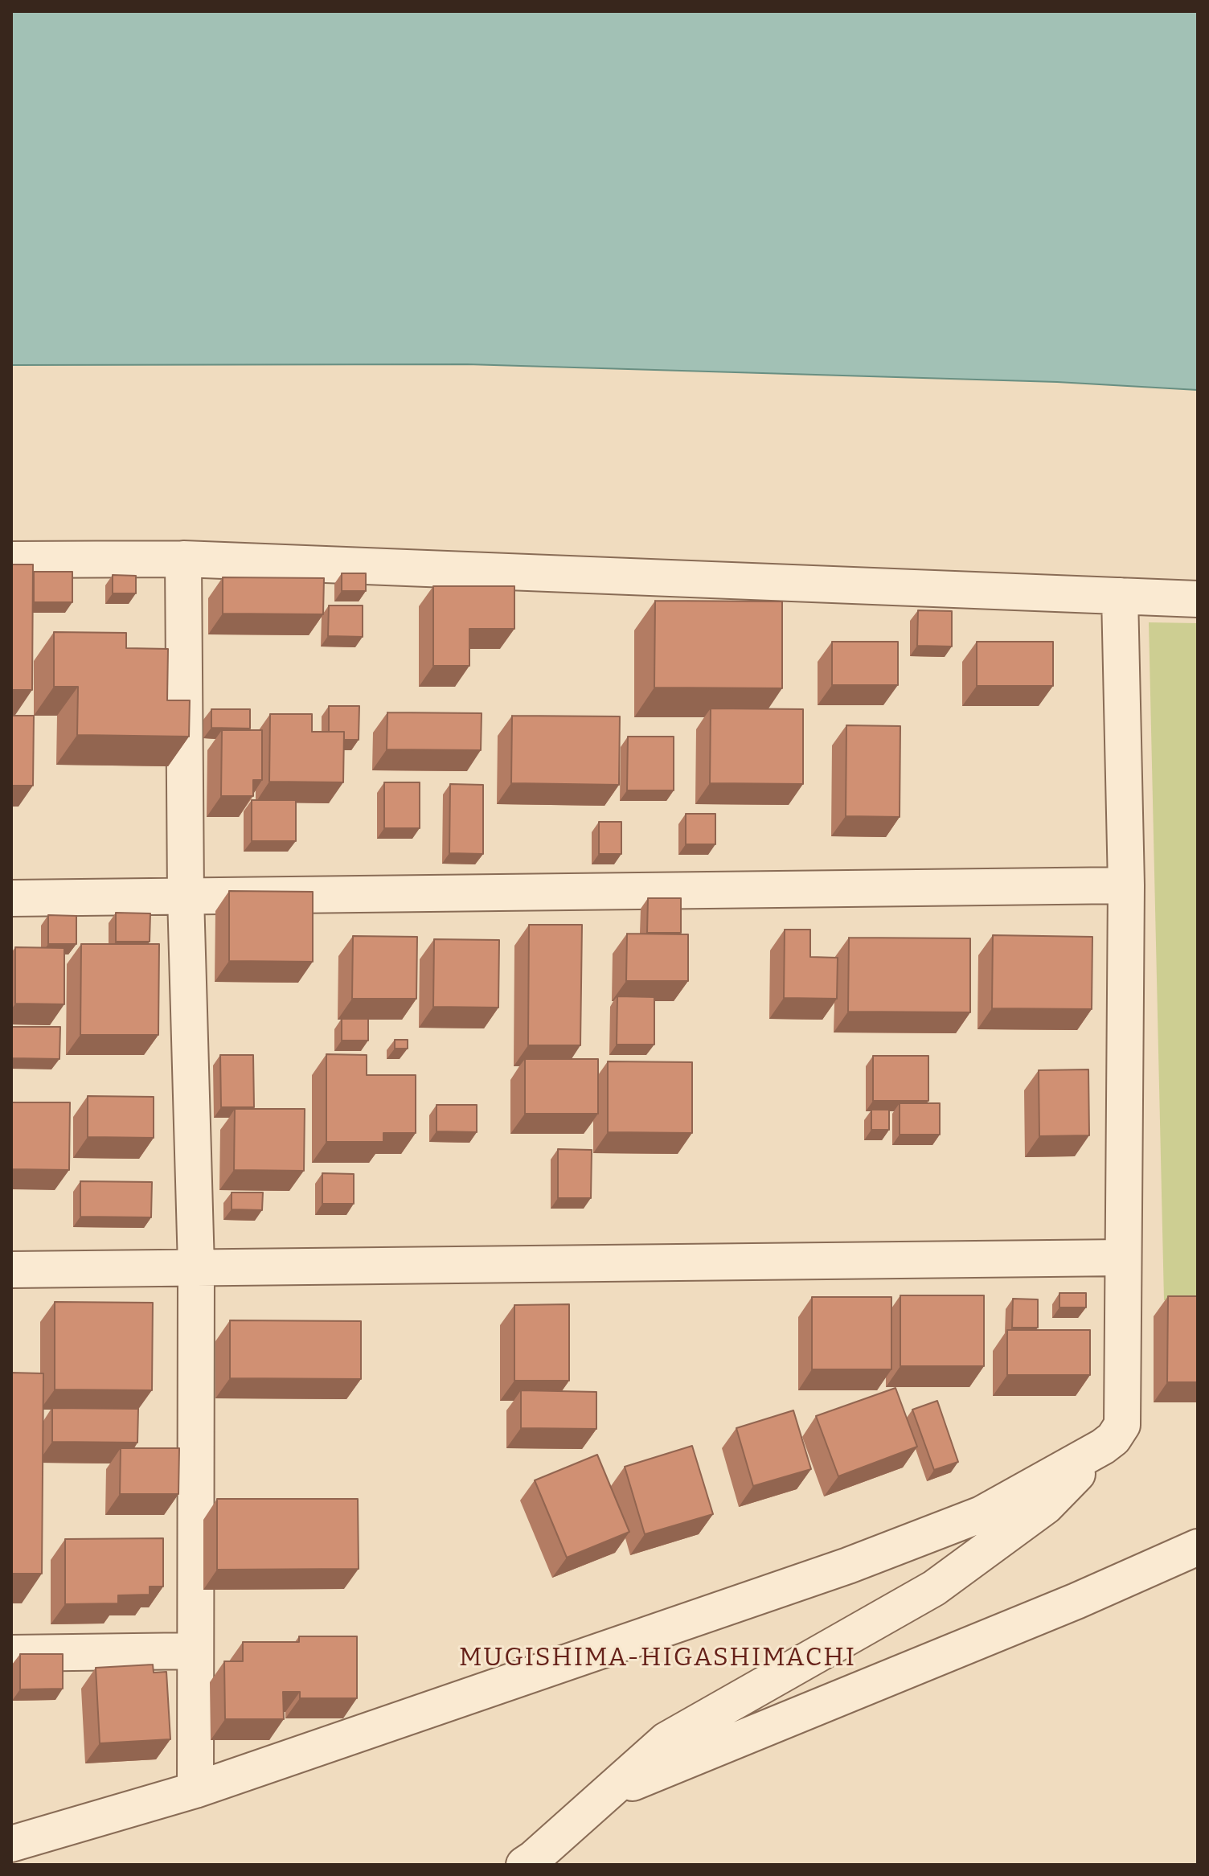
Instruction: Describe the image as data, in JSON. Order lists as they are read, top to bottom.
{
  "districts": ["MUGISHIMA-HIGASHIMACHI"]
}
